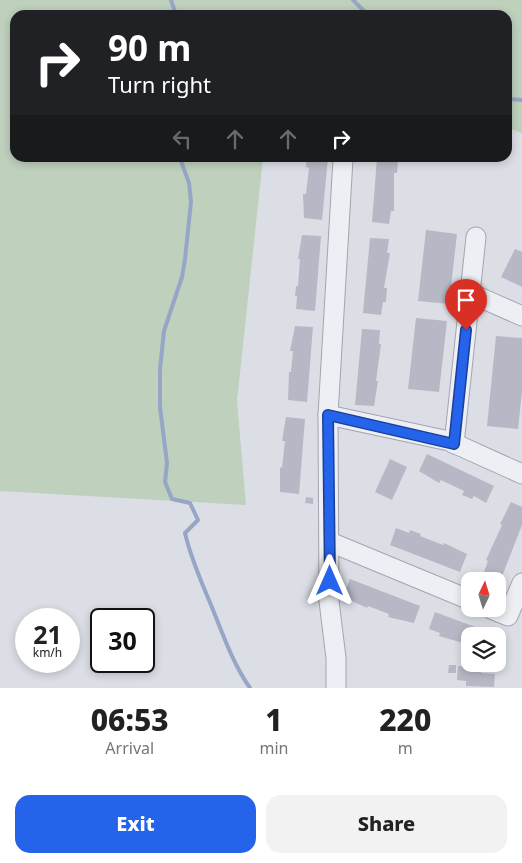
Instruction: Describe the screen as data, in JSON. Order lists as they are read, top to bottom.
{
  "north": "top",
  "page": {
    "turn": ["90 m", "Turn right"],
    "speed": "21 km/h",
    "limit": "30",
    "eta": [
      "06:53",
      "Arrival",
      "1",
      "min",
      "220",
      "m"
    ],
    "buttons": ["Exit", "Share"]
  }
}
